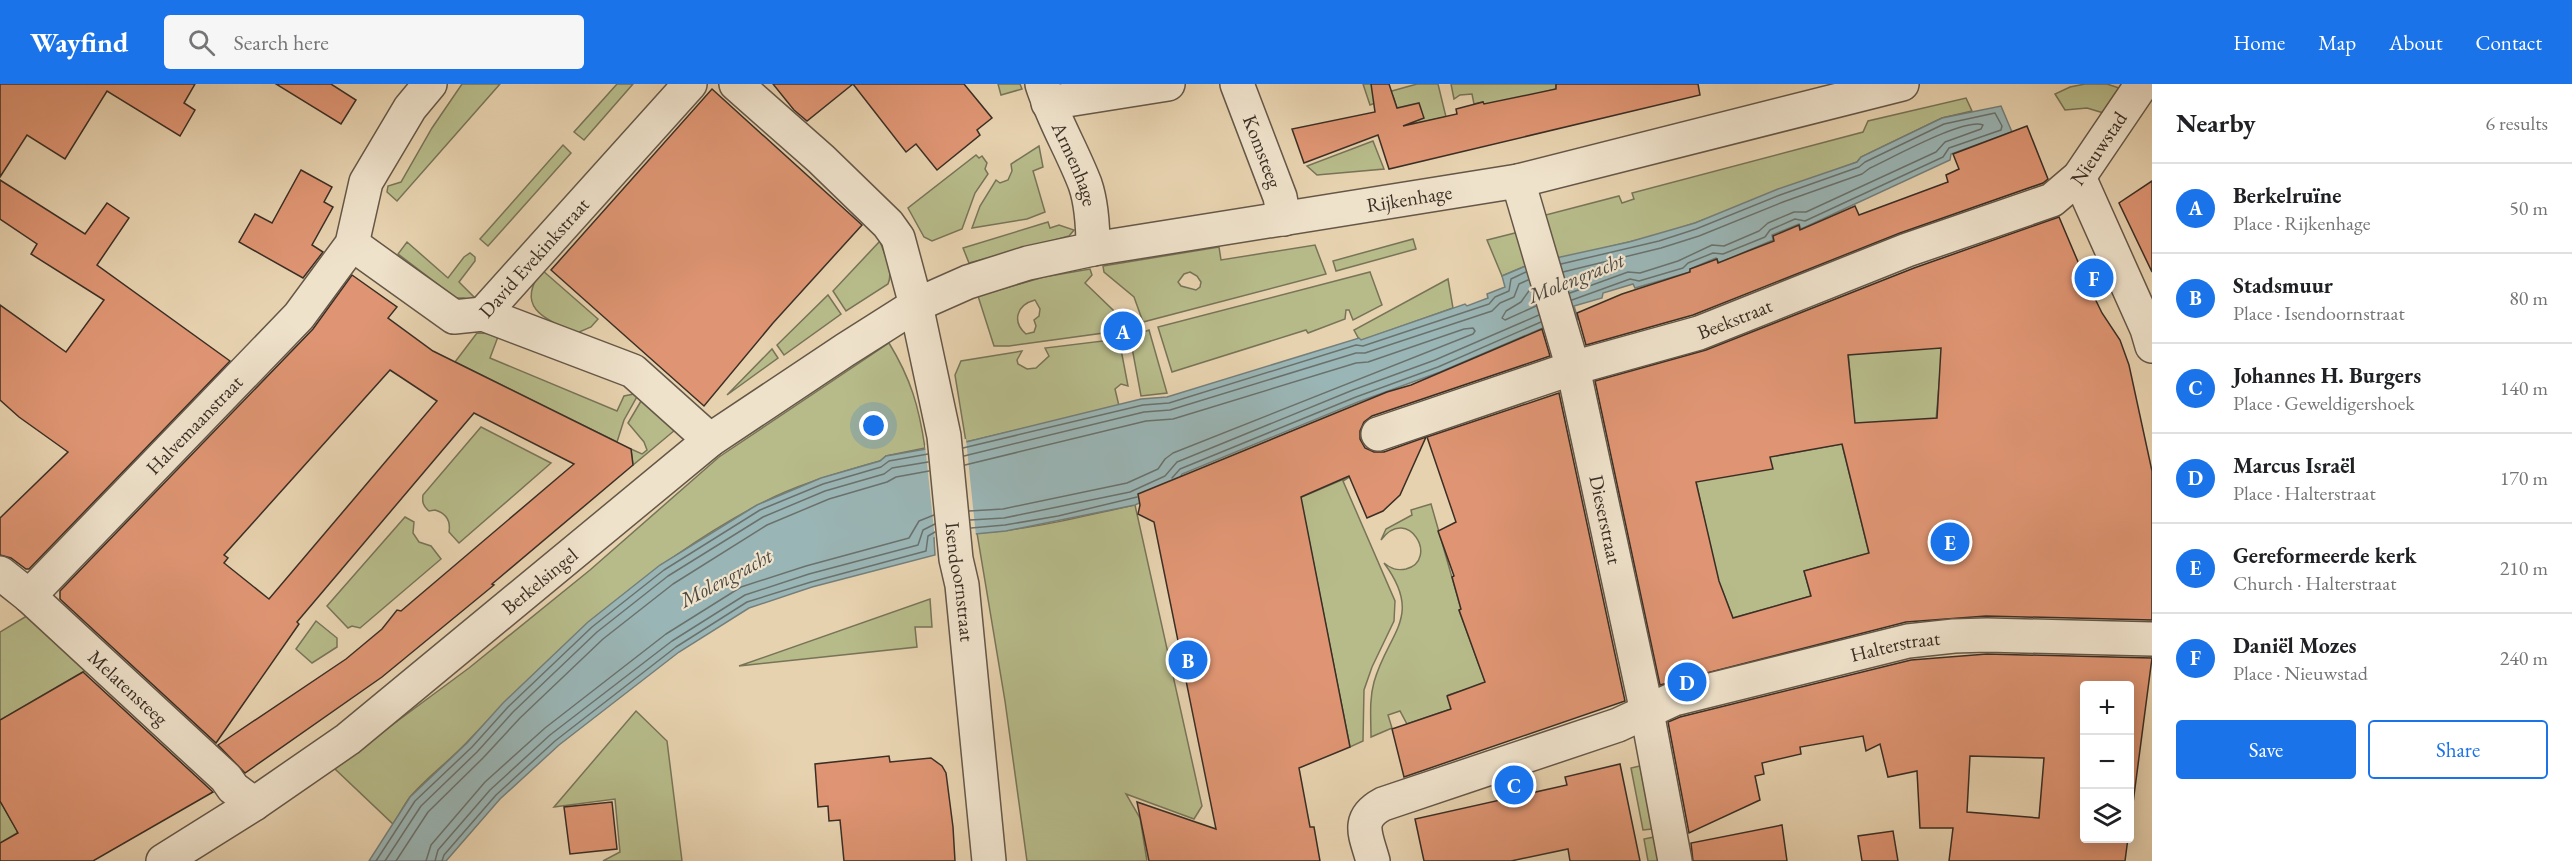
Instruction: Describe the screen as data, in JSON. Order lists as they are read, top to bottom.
{
  "streets": {
    "street": [
      "Nieuwstad",
      "Komsteeg",
      "Armenhage",
      "Rijkenhage",
      "David Evekinkstraat",
      "Beekstraat",
      "Halvemaanstraat",
      "Dieserstraat",
      "Berkelsingel",
      "Isendoornstraat",
      "Halterstraat",
      "Melatensteeg"
    ]
  },
  "crossings": [
    ["Nieuwstad", "Beekstraat"],
    ["Komsteeg", "Rijkenhage"],
    ["Armenhage", "Rijkenhage"],
    ["Rijkenhage", "Dieserstraat"],
    ["Rijkenhage", "Berkelsingel"],
    ["Rijkenhage", "Isendoornstraat"],
    ["David Evekinkstraat", "Berkelsingel"],
    ["Beekstraat", "Dieserstraat"],
    ["Halvemaanstraat", "Melatensteeg"],
    ["Dieserstraat", "Halterstraat"],
    ["Berkelsingel", "Isendoornstraat"],
    ["Berkelsingel", "Melatensteeg"]
  ],
  "water": ["Molengracht"],
  "page": {
    "header": "Wayfind",
    "search": "Search here",
    "nav": [
      "Home",
      "Map",
      "About",
      "Contact"
    ],
    "heading": ["Nearby", "6 results"],
    "list": [
      {
        "mark": "A",
        "name": "Berkelruïne",
        "note": "Place · Rijkenhage",
        "value": "50 m"
      },
      {
        "mark": "B",
        "name": "Stadsmuur",
        "note": "Place · Isendoornstraat",
        "value": "80 m"
      },
      {
        "mark": "C",
        "name": "Johannes H. Burgers",
        "note": "Place · Geweldigershoek",
        "value": "140 m"
      },
      {
        "mark": "D",
        "name": "Marcus Israël",
        "note": "Place · Halterstraat",
        "value": "170 m"
      },
      {
        "mark": "E",
        "name": "Gereformeerde kerk",
        "note": "Church · Halterstraat",
        "value": "210 m"
      },
      {
        "mark": "F",
        "name": "Daniël Mozes",
        "note": "Place · Nieuwstad",
        "value": "240 m"
      }
    ],
    "pins": [
      "F",
      "A",
      "E",
      "B",
      "D",
      "C"
    ],
    "map_buttons": ["+", "−"],
    "buttons": ["Save", "Share"]
  }
}
